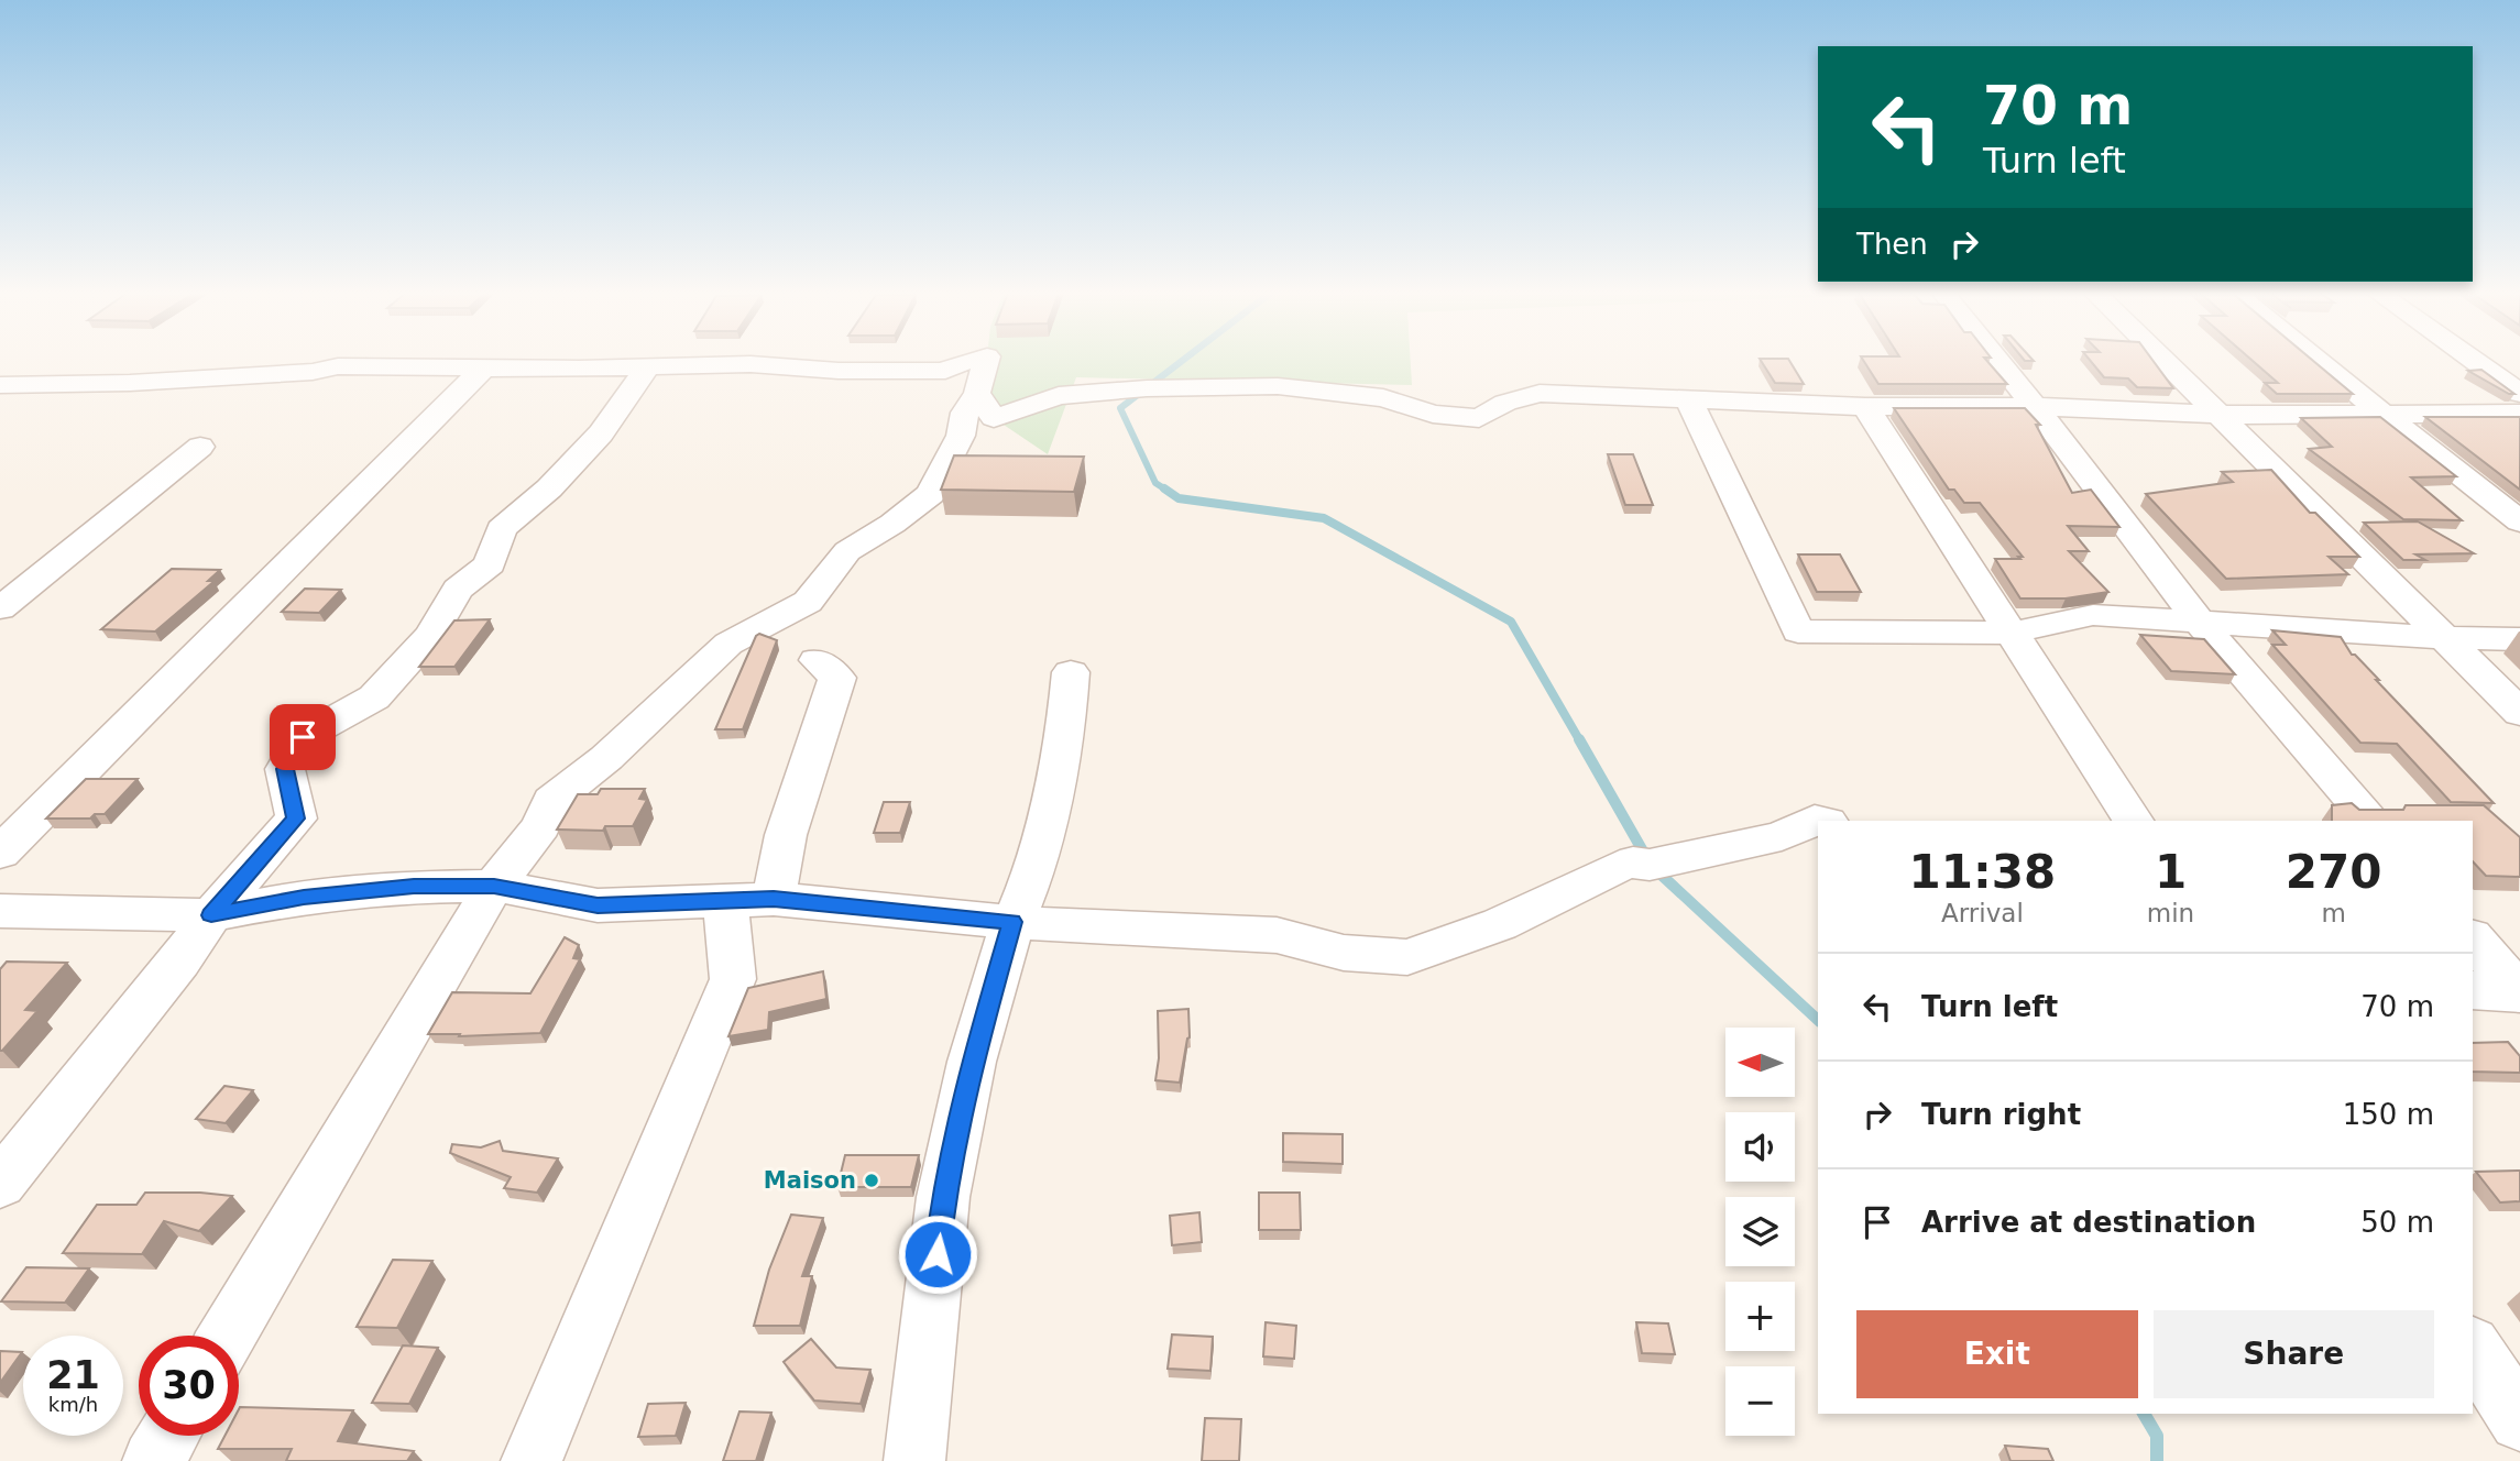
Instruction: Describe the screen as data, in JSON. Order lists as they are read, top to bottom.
{
  "places": ["Maison"],
  "north": "left",
  "page": {
    "turn": ["70 m", "Turn left"],
    "then": "Then",
    "eta": [
      "11:38",
      "Arrival",
      "1",
      "min",
      "270",
      "m"
    ],
    "list": [
      {
        "name": "Turn left",
        "value": "70 m"
      },
      {
        "name": "Turn right",
        "value": "150 m"
      },
      {
        "name": "Arrive at destination",
        "value": "50 m"
      }
    ],
    "map_buttons": ["+", "−"],
    "buttons": ["Exit", "Share"],
    "speed": "21 km/h",
    "limit": "30"
  }
}
